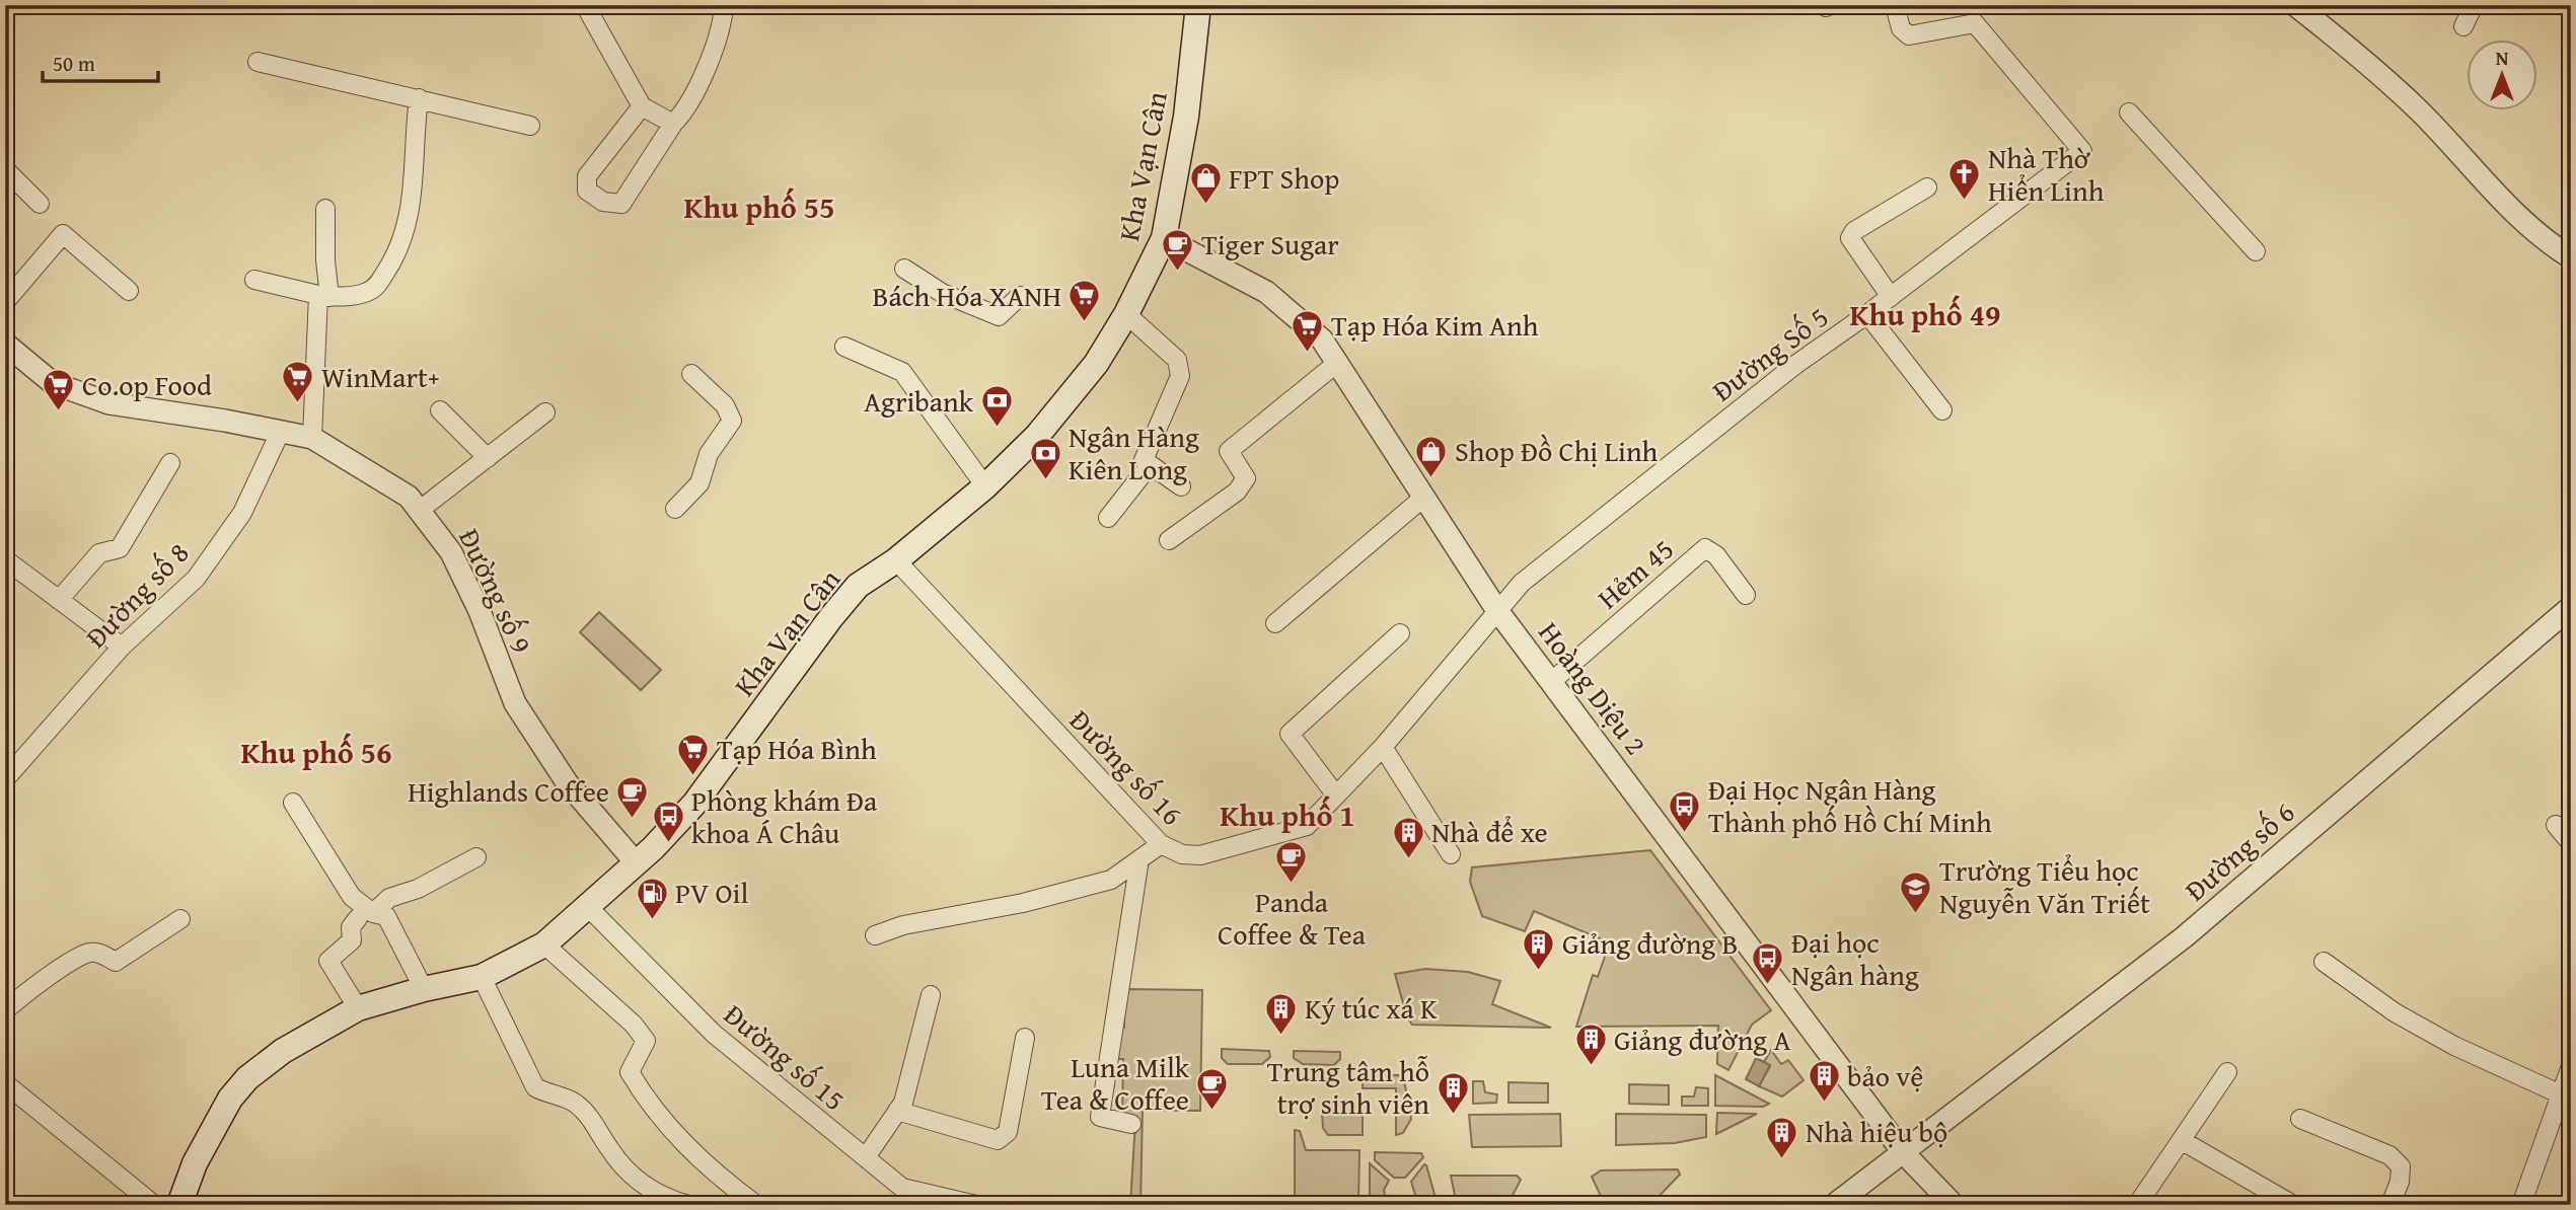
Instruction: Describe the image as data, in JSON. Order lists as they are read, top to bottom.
{
  "streets": {
    "main road": ["Kha Vạn Cân"],
    "street": [
      "Đường Số 5",
      "Hẻm 45",
      "Đường số 9",
      "Đường số 8",
      "Hoàng Diệu 2",
      "Đường số 16",
      "Đường số 6",
      "Đường số 15"
    ]
  },
  "crossings": [
    ["Kha Vạn Cân", "Đường số 9"],
    ["Kha Vạn Cân", "Hoàng Diệu 2"],
    ["Kha Vạn Cân", "Đường số 16"],
    ["Kha Vạn Cân", "Đường số 15"],
    ["Đường Số 5", "Hoàng Diệu 2"],
    ["Đường Số 5", "Đường số 16"],
    ["Hẻm 45", "Hoàng Diệu 2"],
    ["Đường số 9", "Đường số 8"],
    ["Hoàng Diệu 2", "Đường số 16"],
    ["Hoàng Diệu 2", "Đường số 6"]
  ],
  "districts": [
    "Khu phố 55",
    "Khu phố 49",
    "Khu phố 56",
    "Khu phố 1"
  ],
  "places": {
    "church": ["Nhà Thờ Hiển Linh"],
    "shop": ["FPT Shop", "Shop Đồ Chị Linh"],
    "cafe": [
      "Tiger Sugar",
      "Highlands Coffee",
      "Panda Coffee & Tea",
      "Luna Milk Tea & Coffee"
    ],
    "supermarket": [
      "Bách Hóa XANH",
      "Tạp Hóa Kim Anh",
      "WinMart+",
      "Co.op Food",
      "Tạp Hóa Bình"
    ],
    "bank": ["Agribank", "Ngân Hàng Kiên Long"],
    "bus stop": ["Đại Học Ngân Hàng Thành phố Hồ Chí Minh", "Phòng khám Đa khoa Á Châu", "Đại học Ngân hàng"],
    "building": [
      "Nhà để xe",
      "Giảng đường B",
      "Ký túc xá K",
      "Giảng đường A",
      "bảo vệ",
      "Trung tâm hỗ trợ sinh viên",
      "Nhà hiệu bộ"
    ],
    "school or university": ["Trường Tiểu học Nguyễn Văn Triết"],
    "fuel station": ["PV Oil"]
  },
  "scale_bar": "50 m",
  "north": "top"
}
